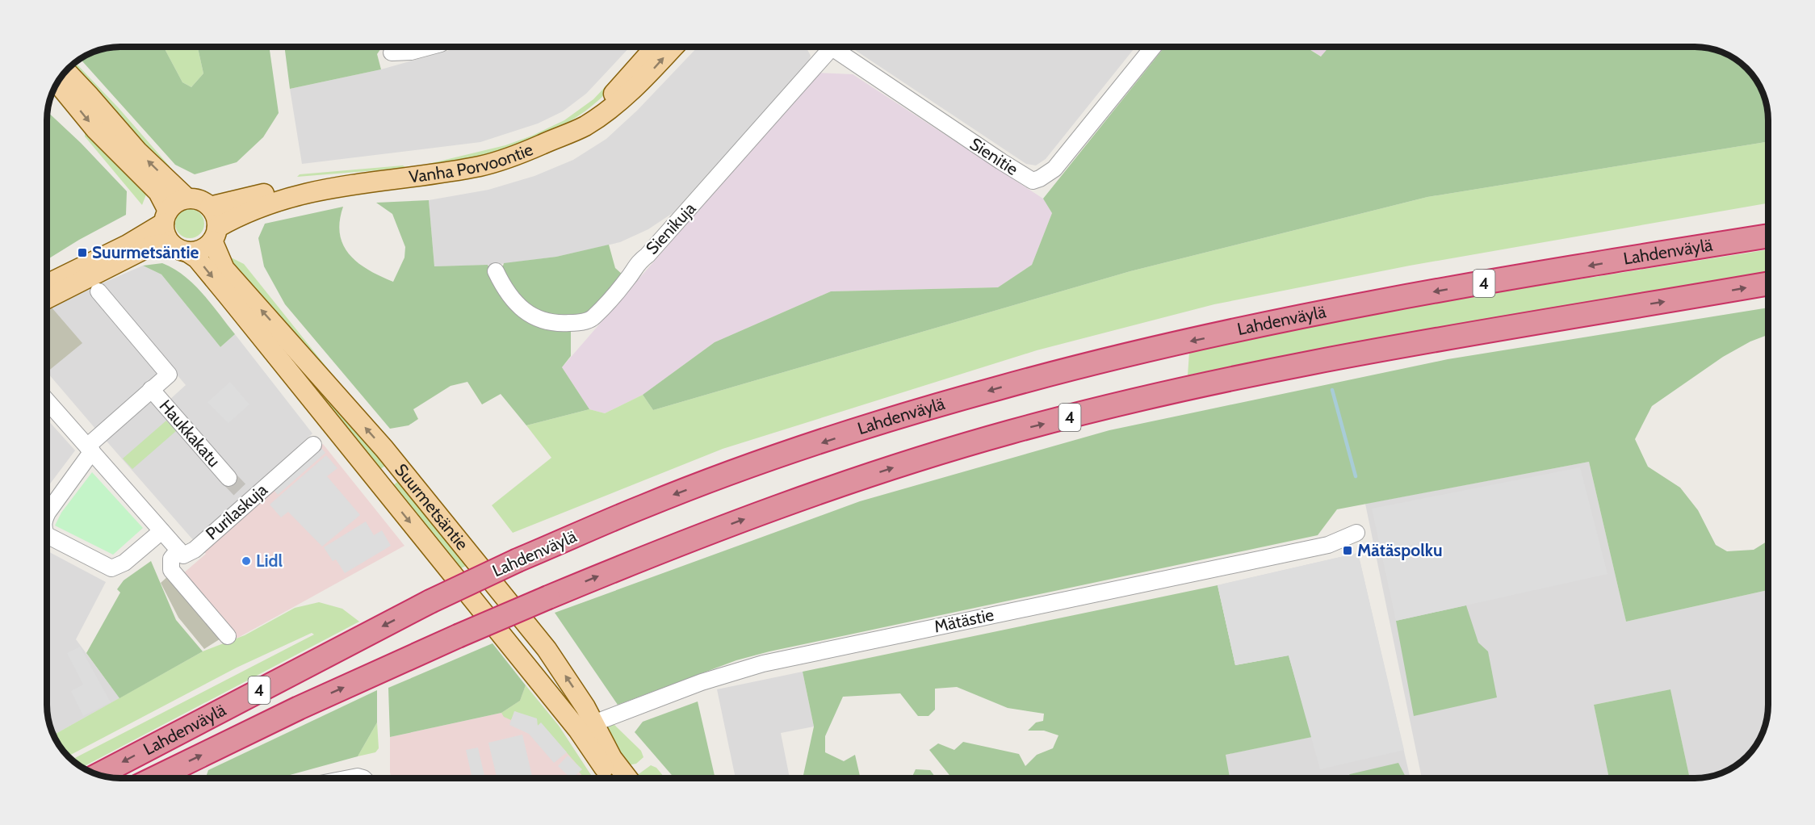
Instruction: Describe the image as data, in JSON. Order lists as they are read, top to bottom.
{
  "streets": {
    "highway": ["Lahdenväylä", "4"],
    "main road": ["Vanha Porvoontie", "Suurmetsäntie"],
    "street": [
      "Sienitie",
      "Sienikuja",
      "Haukkakatu",
      "Purilaskuja",
      "Mätästie"
    ]
  },
  "crossings": [
    ["Vanha Porvoontie", "Suurmetsäntie"],
    ["Suurmetsäntie", "Mätästie"]
  ],
  "places": {
    "transit": ["Suurmetsäntie", "Mätäspolku"],
    "other": ["Lidl"]
  }
}
